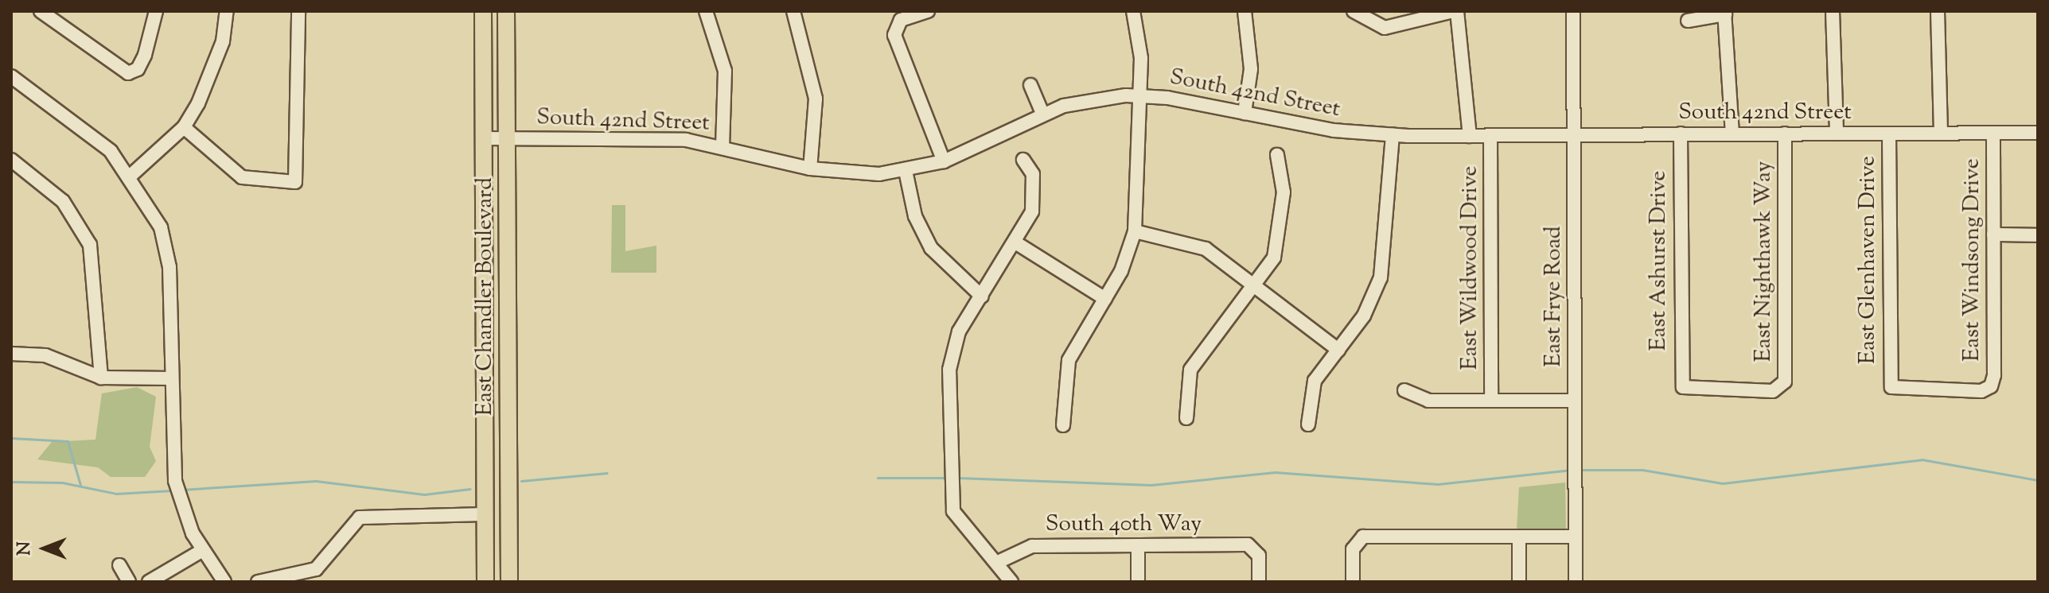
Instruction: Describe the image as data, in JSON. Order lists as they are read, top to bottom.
{
  "streets": {
    "main road": ["East Chandler Boulevard"],
    "street": [
      "South 42nd Street",
      "East Glenhaven Drive",
      "East Windsong Drive",
      "East Ashurst Drive",
      "East Nighthawk Way",
      "East Wildwood Drive",
      "East Frye Road",
      "South 40th Way"
    ]
  },
  "crossings": [
    ["South 42nd Street", "East Glenhaven Drive"],
    ["South 42nd Street", "East Windsong Drive"],
    ["South 42nd Street", "East Ashurst Drive"],
    ["South 42nd Street", "East Nighthawk Way"],
    ["South 42nd Street", "East Wildwood Drive"],
    ["South 42nd Street", "East Chandler Boulevard"],
    ["South 42nd Street", "East Frye Road"],
    ["East Glenhaven Drive", "East Windsong Drive"],
    ["East Ashurst Drive", "East Nighthawk Way"]
  ],
  "north": "left"
}
